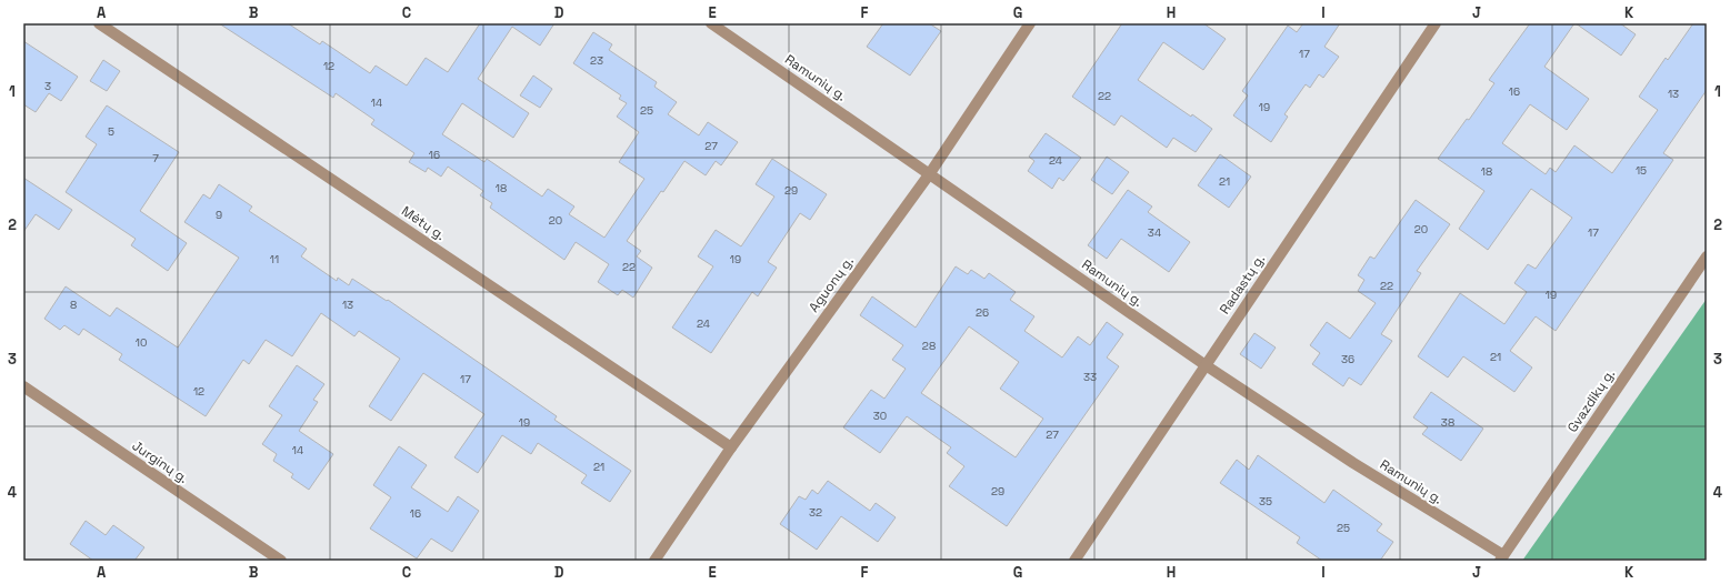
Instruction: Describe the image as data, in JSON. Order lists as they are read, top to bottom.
{
  "streets": {
    "street": [
      "Ramunių g.",
      "Mėtų g.",
      "Aguonų g.",
      "Radastų g.",
      "Gvazdikų g.",
      "Jurginų g."
    ]
  },
  "crossings": [
    ["Ramunių g.", "Aguonų g."],
    ["Ramunių g.", "Radastų g."],
    ["Ramunių g.", "Gvazdikų g."],
    ["Mėtų g.", "Aguonų g."]
  ],
  "house_numbers": [
    "17",
    "23",
    "12",
    "3",
    "16",
    "13",
    "22",
    "14",
    "19",
    "25",
    "5",
    "27",
    "16",
    "7",
    "24",
    "15",
    "18",
    "21",
    "18",
    "29",
    "9",
    "20",
    "20",
    "34",
    "17",
    "11",
    "19",
    "22",
    "22",
    "19",
    "8",
    "13",
    "26",
    "24",
    "10",
    "28",
    "21",
    "36",
    "33",
    "17",
    "12",
    "30",
    "19",
    "38",
    "27",
    "14",
    "21",
    "29",
    "35",
    "32",
    "16",
    "25"
  ],
  "grid": {
    "columns": [
      "A",
      "B",
      "C",
      "D",
      "E",
      "F",
      "G",
      "H",
      "I",
      "J",
      "K"
    ],
    "rows": [
      "1",
      "2",
      "3",
      "4"
    ]
  }
}
